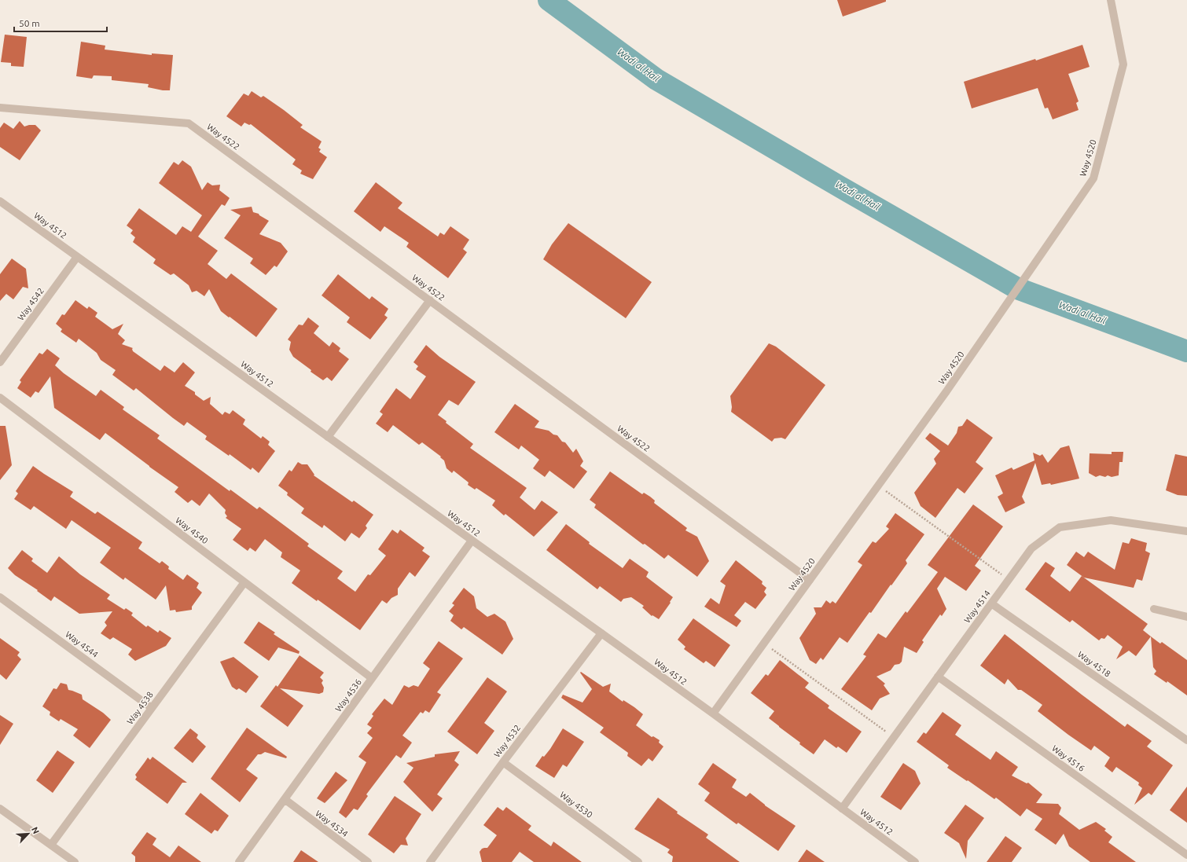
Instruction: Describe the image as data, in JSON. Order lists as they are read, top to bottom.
{
  "streets": {
    "street": [
      "Way 4522",
      "Way 4520",
      "Way 4512",
      "Way 4542",
      "Way 4540",
      "Way 4514",
      "Way 4544",
      "Way 4518",
      "Way 4536",
      "Way 4538",
      "Way 4532",
      "Way 4516",
      "Way 4530",
      "Way 4534"
    ]
  },
  "crossings": [
    ["Way 4522", "Way 4520"],
    ["Way 4520", "Way 4512"],
    ["Way 4512", "Way 4542"],
    ["Way 4512", "Way 4514"],
    ["Way 4512", "Way 4536"],
    ["Way 4512", "Way 4532"],
    ["Way 4540", "Way 4536"],
    ["Way 4540", "Way 4538"],
    ["Way 4514", "Way 4518"],
    ["Way 4514", "Way 4516"],
    ["Way 4544", "Way 4538"],
    ["Way 4536", "Way 4534"],
    ["Way 4532", "Way 4530"]
  ],
  "water": ["Wadi al Hail"],
  "scale_bar": "50 m",
  "north": "top right"
}
